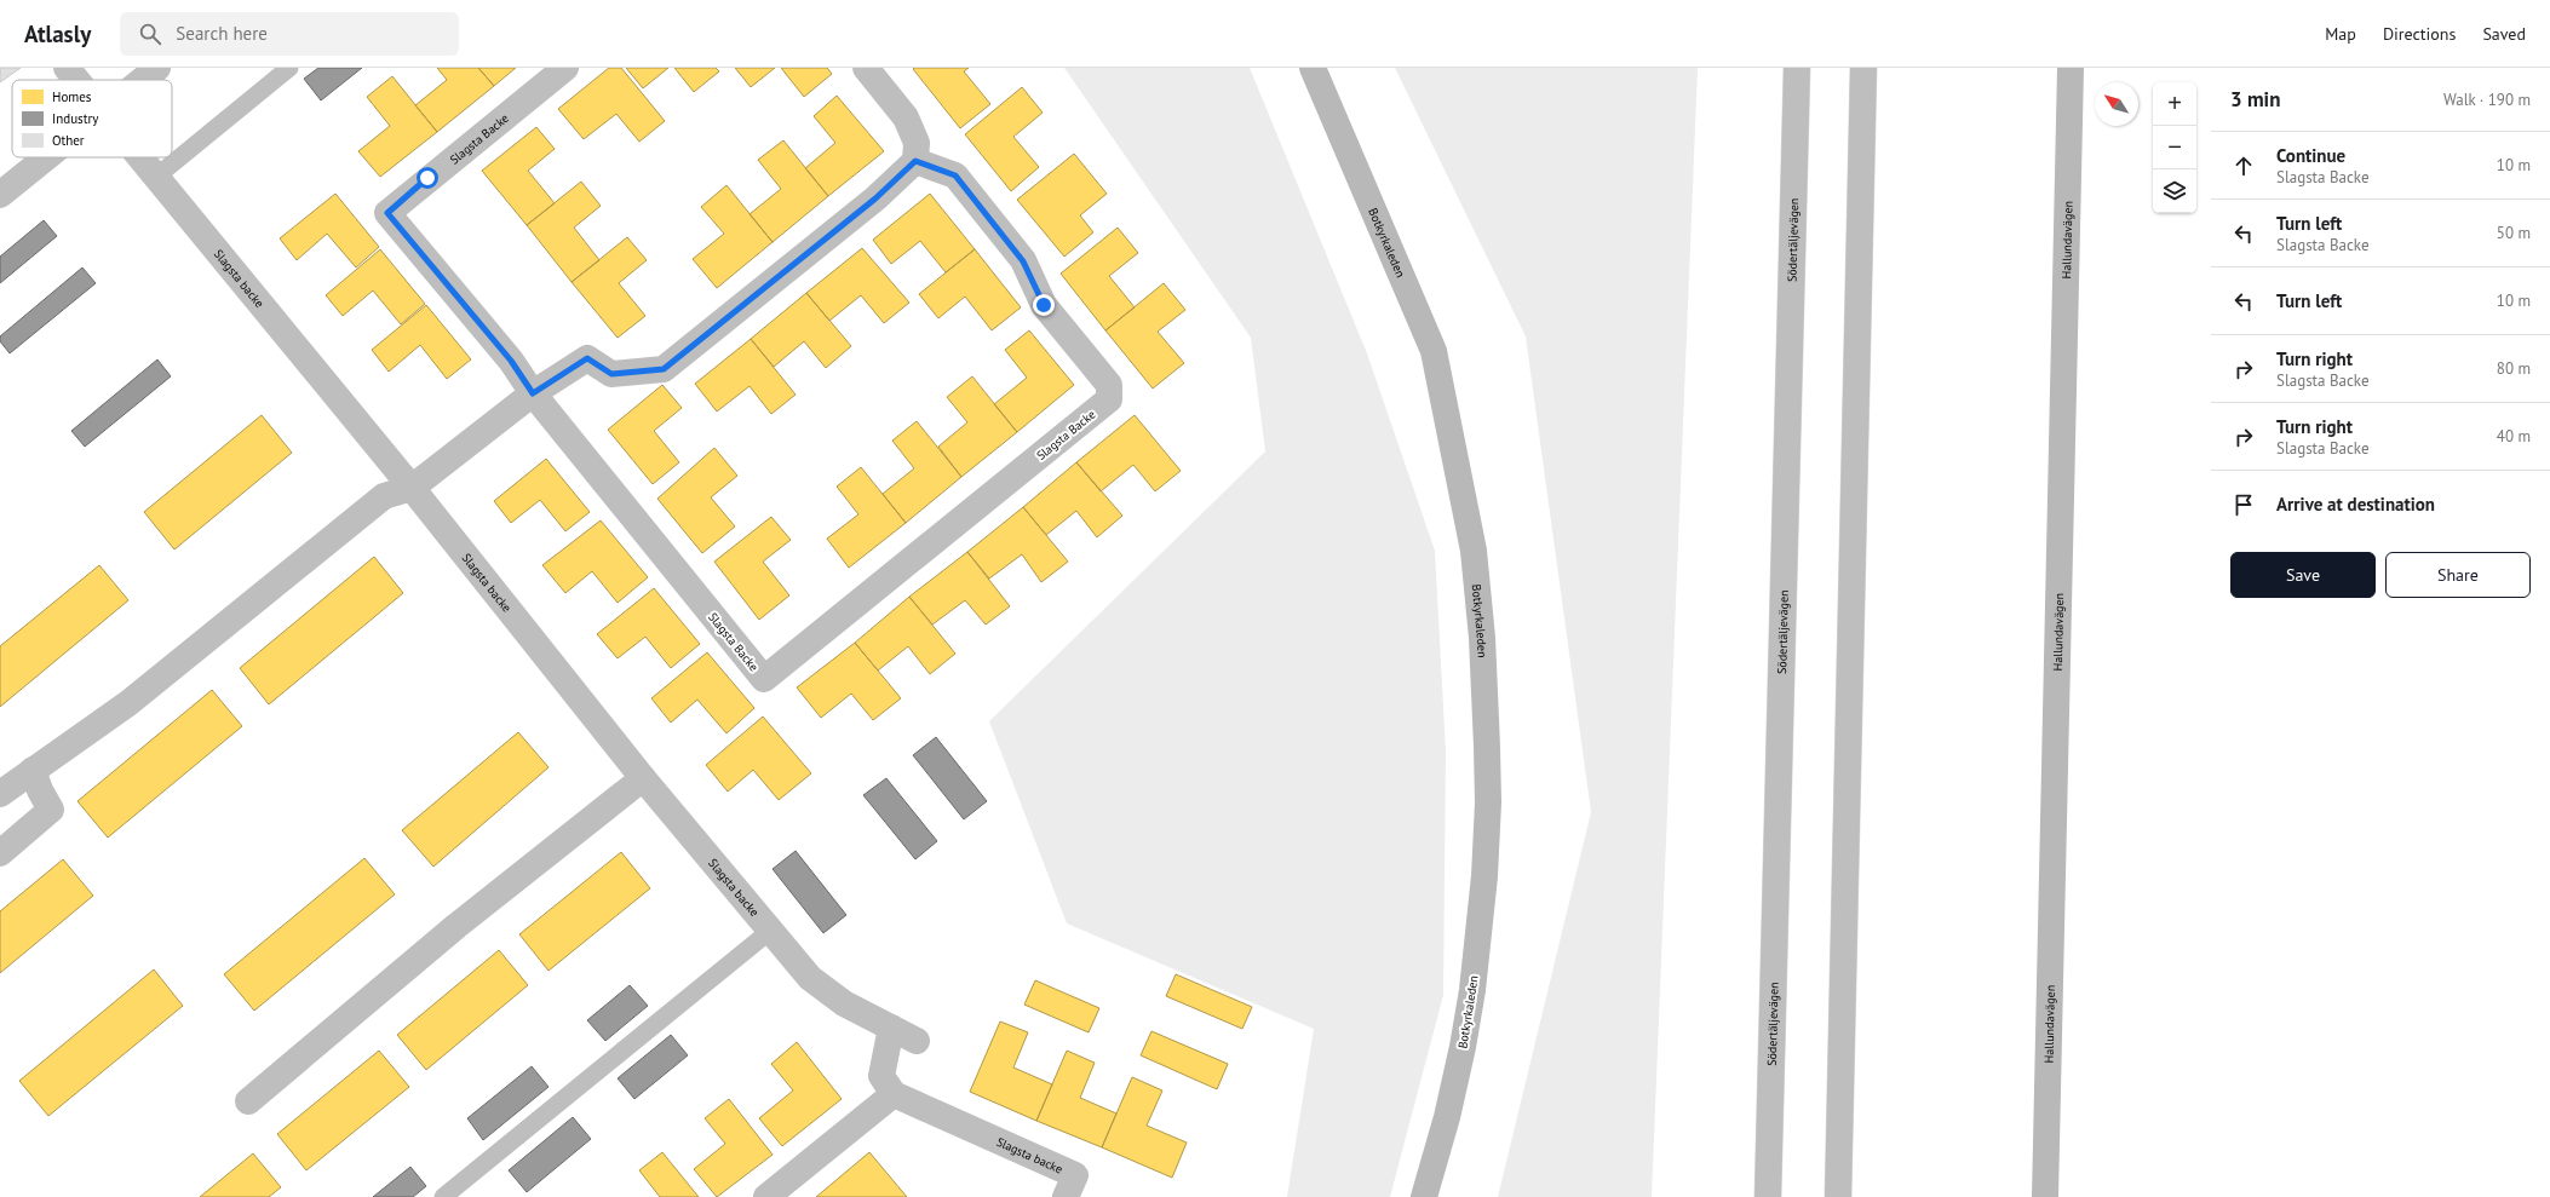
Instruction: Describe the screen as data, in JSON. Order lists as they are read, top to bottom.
{
  "streets": {
    "main road": [
      "Slagsta Backe",
      "Södertäljevägen",
      "Hallundavägen",
      "Botkyrkaleden",
      "Slagsta backe"
    ]
  },
  "legend": ["Homes", "Industry", "Other"],
  "north": "top left",
  "page": {
    "header": "Atlasly",
    "search": "Search here",
    "nav": ["Map", "Directions", "Saved"],
    "heading": ["3 min", "Walk · 190 m"],
    "map_buttons": ["+", "−"],
    "list": [
      ["Continue", "Slagsta Backe", "10 m"],
      ["Turn left", "Slagsta Backe", "50 m"],
      ["Turn left", "10 m"],
      ["Turn right", "Slagsta Backe", "80 m"],
      ["Turn right", "Slagsta Backe", "40 m"],
      "Arrive at destination"
    ],
    "buttons": ["Save", "Share"]
  }
}
